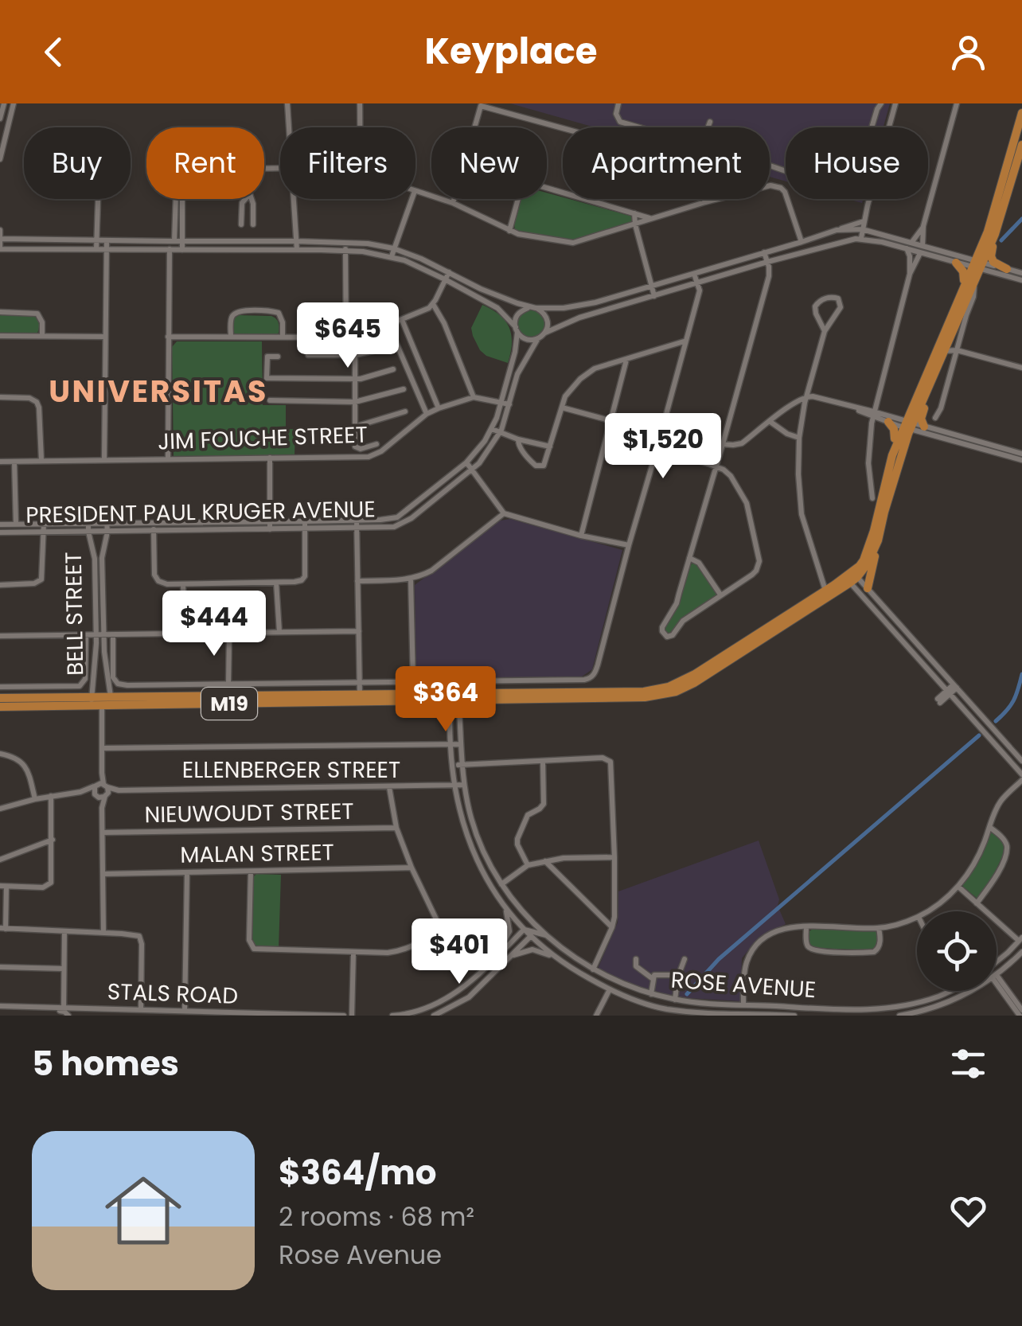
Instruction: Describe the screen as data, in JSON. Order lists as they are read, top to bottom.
{
  "streets": {
    "highway": ["M19"],
    "street": [
      "JIM FOUCHE STREET",
      "PRESIDENT PAUL KRUGER AVENUE",
      "BELL STREET",
      "ELLENBERGER STREET",
      "NIEUWOUDT STREET",
      "MALAN STREET",
      "ROSE AVENUE",
      "STALS ROAD"
    ]
  },
  "crossings": [
    ["PRESIDENT PAUL KRUGER AVENUE", "BELL STREET"],
    ["BELL STREET", "M19"],
    ["BELL STREET", "ELLENBERGER STREET"],
    ["M19", "ROSE AVENUE"],
    ["ELLENBERGER STREET", "ROSE AVENUE"]
  ],
  "districts": ["UNIVERSITAS"],
  "page": {
    "header": "Keyplace",
    "chip": [
      "Buy",
      "Rent",
      "Filters",
      "New",
      "Apartment",
      "House"
    ],
    "price": [
      "$645",
      "$1,520",
      "$444",
      "$364",
      "$401"
    ],
    "heading": "5 homes",
    "list": [
      {
        "name": "$364/mo",
        "note": "2 rooms · 68 m² · Rose Avenue"
      }
    ]
  }
}
